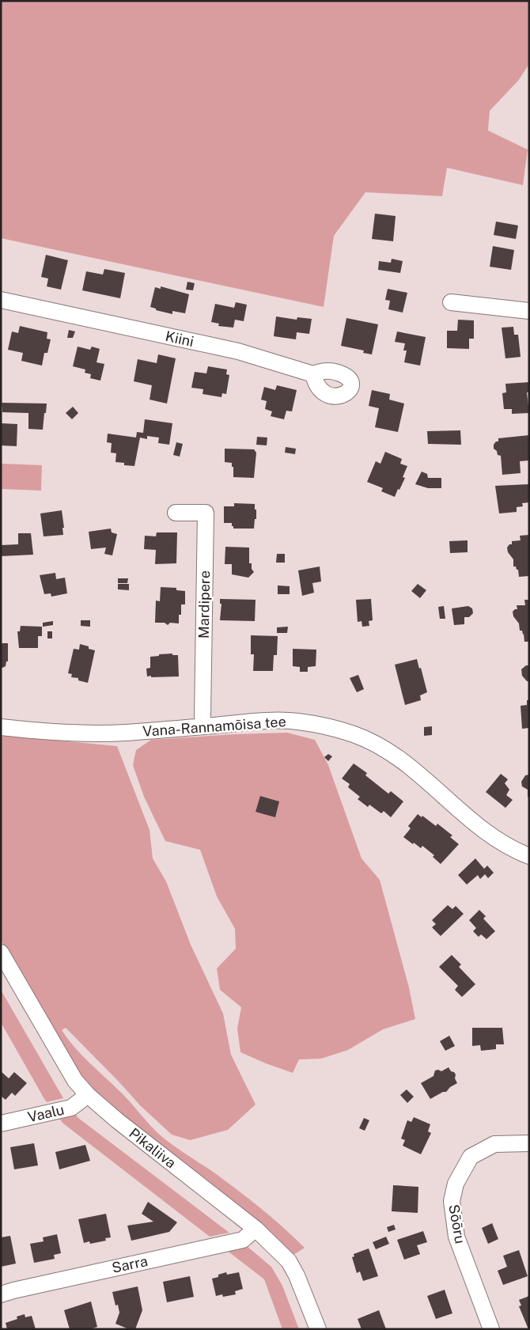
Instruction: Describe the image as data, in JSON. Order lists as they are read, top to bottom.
{
  "streets": {
    "street": [
      "Kiini",
      "Mardipere",
      "Vana-Rannamõisa tee",
      "Vaalu",
      "Pikaliiva",
      "Sõõru",
      "Sarra"
    ]
  },
  "crossings": [
    ["Mardipere", "Vana-Rannamõisa tee"],
    ["Vaalu", "Pikaliiva"],
    ["Pikaliiva", "Sarra"]
  ]
}
